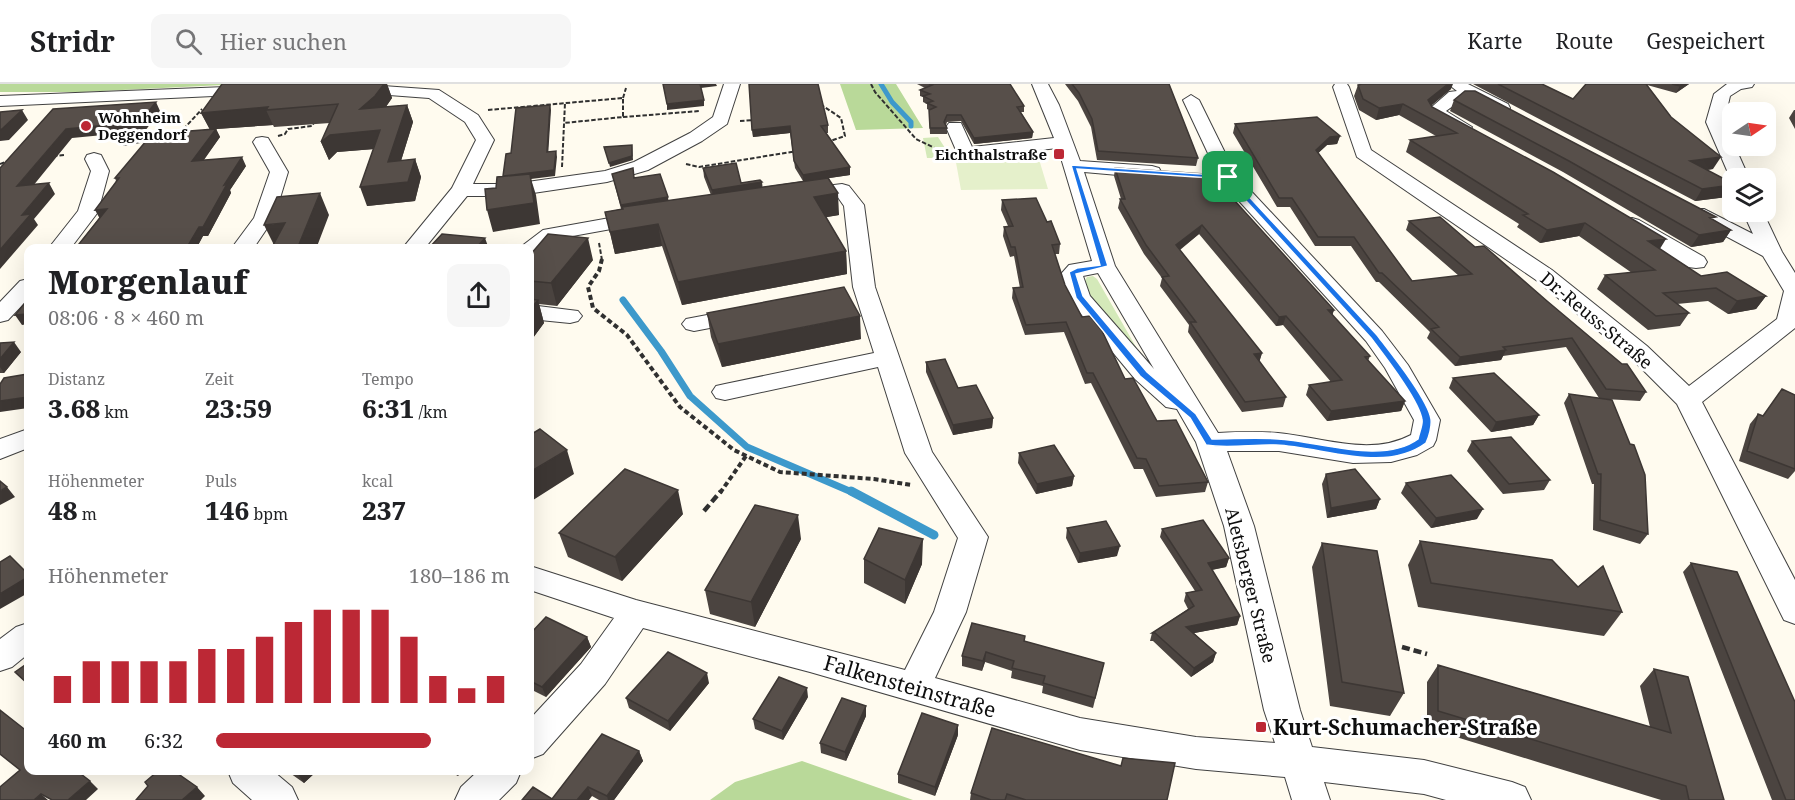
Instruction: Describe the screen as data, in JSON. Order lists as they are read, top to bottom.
{
  "streets": {
    "street": ["Dr.-Reuss-Straße", "Aletsberger Straße", "Falkensteinstraße"]
  },
  "crossings": [
    ["Aletsberger Straße", "Falkensteinstraße"]
  ],
  "places": {
    "other": ["Wohnheim Deggendorf"],
    "transit": ["Eichthalstraße", "Kurt-Schumacher-Straße"]
  },
  "north": "right",
  "page": {
    "header": "Stridr",
    "search": "Hier suchen",
    "nav": ["Karte", "Route", "Gespeichert"],
    "heading": ["Morgenlauf", "08:06 · 8 × 460 m"],
    "stats": [
      ["Distanz", "3.68 km"],
      ["Zeit", "23:59"],
      ["Tempo", "6:31 /km"],
      ["Höhenmeter", "48 m"],
      ["Puls", "146 bpm"],
      ["kcal", "237"]
    ],
    "chart": ["Höhenmeter", "180–186 m"],
    "list": [
      {
        "name": "460 m",
        "note": "6:32"
      }
    ]
  }
}
